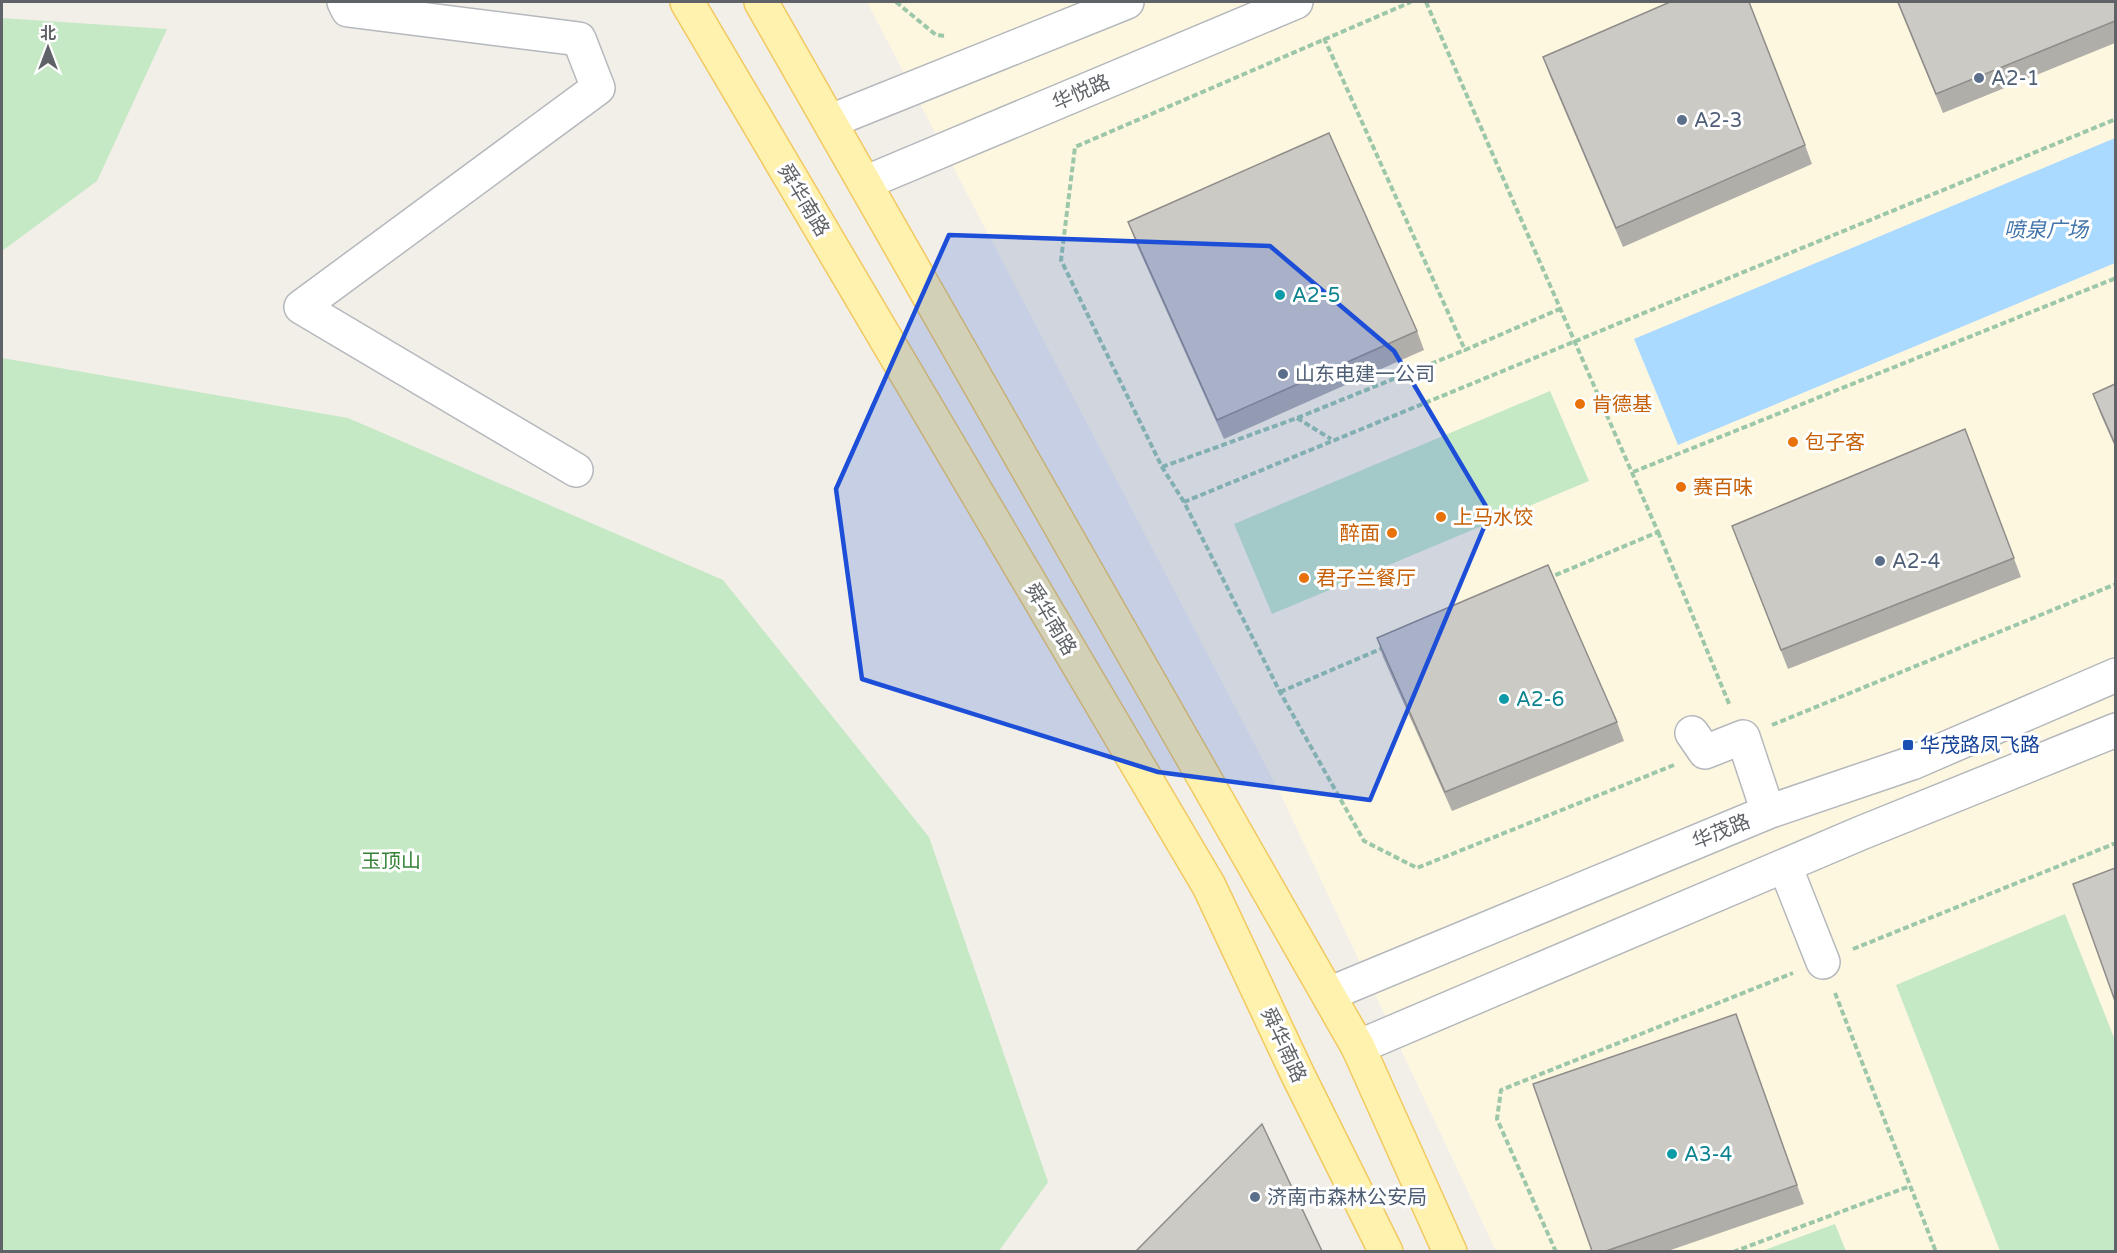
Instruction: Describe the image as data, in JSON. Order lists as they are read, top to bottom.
{
  "streets": {
    "main road": ["舜华南路"],
    "street": ["华悦路", "华茂路"]
  },
  "water": ["喷泉广场"],
  "parks": ["玉顶山"],
  "places": {
    "other": [
      "A2-1",
      "A2-3",
      "A2-5",
      "山东电建一公司",
      "肯德基",
      "包子客",
      "赛百味",
      "上马水饺",
      "醉面",
      "A2-4",
      "君子兰餐厅",
      "A2-6",
      "A3-4",
      "济南市森林公安局"
    ],
    "transit": ["华茂路凤飞路"]
  },
  "north": "top"
}
